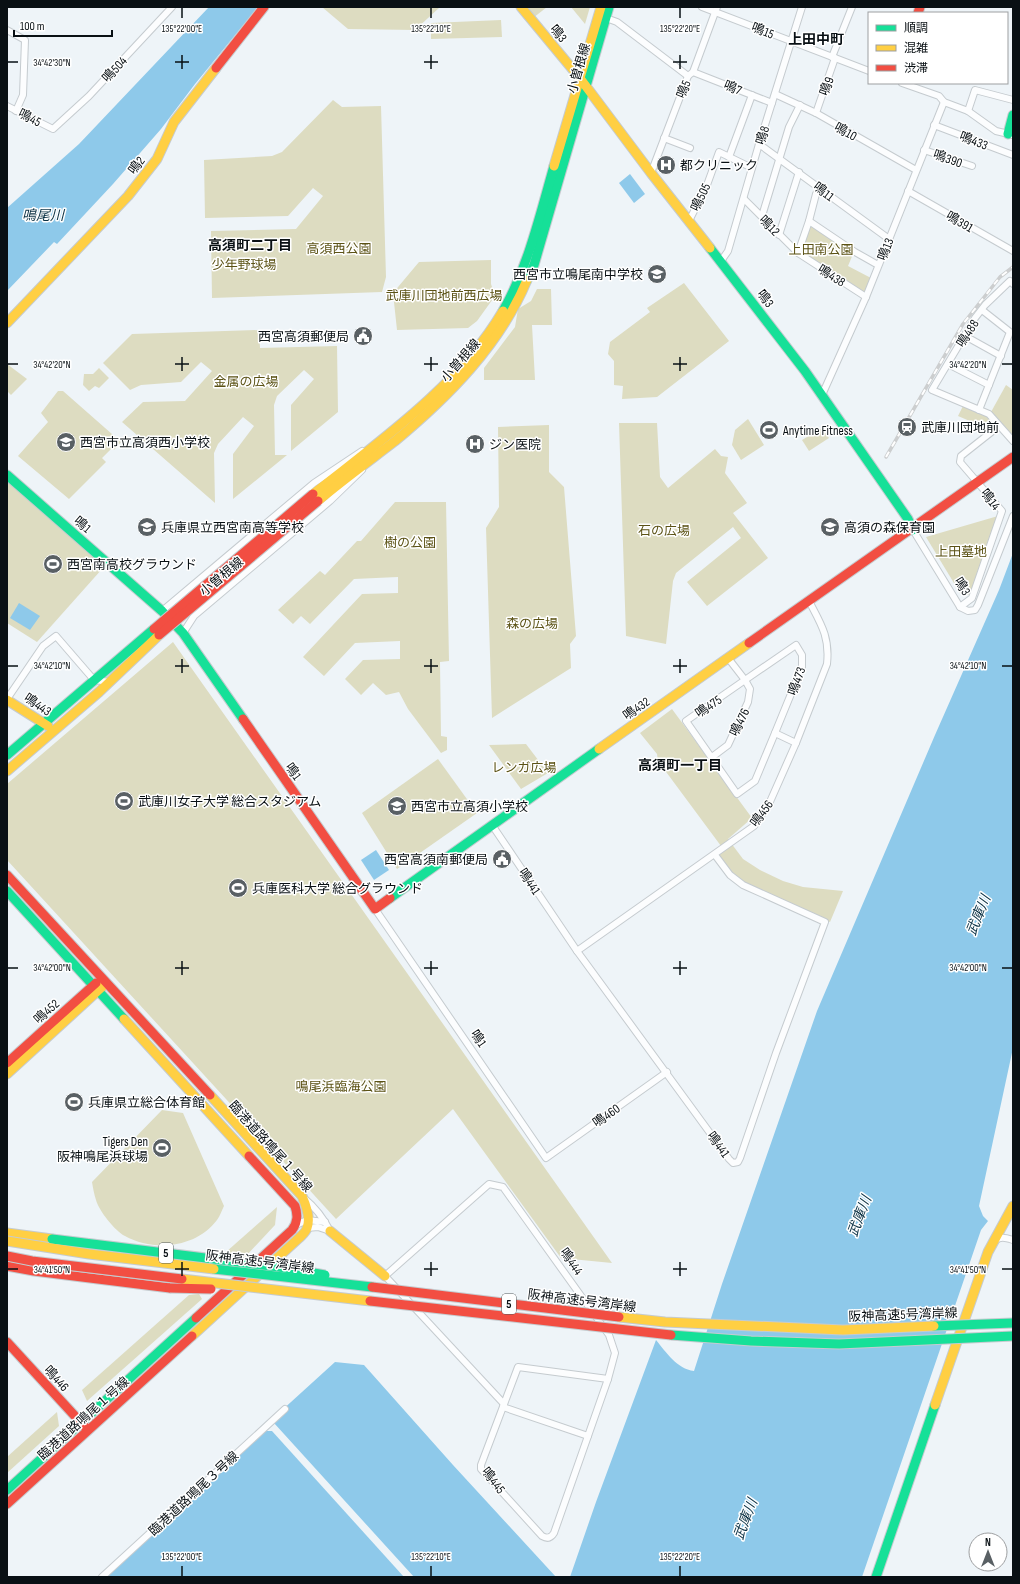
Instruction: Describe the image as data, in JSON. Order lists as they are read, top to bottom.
{
  "streets": {
    "main road": [
      "鳴3",
      "小曽根線",
      "鳴2",
      "鳴1",
      "鳴443",
      "鳴432",
      "鳴452",
      "臨港道路鳴尾１号線",
      "5",
      "阪神高速5号湾岸線",
      "鳴446"
    ],
    "street": [
      "鳴15",
      "鳴504",
      "鳴9",
      "鳴7",
      "鳴5",
      "鳴45",
      "鳴10",
      "鳴8",
      "鳴433",
      "鳴390",
      "鳴11",
      "鳴505",
      "鳴391",
      "鳴12",
      "鳴13",
      "鳴438",
      "鳴488",
      "鳴14",
      "鳴473",
      "鳴475",
      "鳴476",
      "鳴456",
      "鳴441",
      "鳴460",
      "鳴444",
      "鳴445",
      "臨港道路鳴尾３号線"
    ]
  },
  "crossings": [
    ["鳴15", "鳴9"],
    ["鳴15", "鳴5"],
    ["鳴15", "鳴8"],
    ["鳴3", "小曽根線"],
    ["鳴3", "鳴5"],
    ["鳴3", "鳴8"],
    ["鳴3", "鳴505"],
    ["鳴3", "鳴13"],
    ["鳴3", "鳴14"],
    ["鳴3", "鳴432"],
    ["小曽根線", "鳴7"],
    ["小曽根線", "鳴1"],
    ["鳴504", "鳴45"],
    ["鳴9", "鳴10"],
    ["鳴7", "鳴5"],
    ["鳴7", "鳴8"],
    ["鳴10", "鳴8"],
    ["鳴10", "鳴13"],
    ["鳴8", "鳴11"],
    ["鳴8", "鳴12"],
    ["鳴433", "鳴13"],
    ["鳴390", "鳴13"],
    ["鳴11", "鳴13"],
    ["鳴391", "鳴13"],
    ["鳴12", "鳴438"],
    ["鳴13", "鳴438"],
    ["鳴488", "鳴14"],
    ["鳴14", "鳴432"],
    ["鳴1", "鳴432"],
    ["鳴1", "鳴460"],
    ["鳴473", "鳴475"],
    ["鳴473", "鳴476"],
    ["鳴475", "鳴476"],
    ["鳴432", "鳴456"],
    ["鳴432", "鳴441"],
    ["鳴456", "鳴441"],
    ["鳴441", "鳴460"],
    ["鳴452", "臨港道路鳴尾１号線"],
    ["臨港道路鳴尾１号線", "鳴446"],
    ["5", "阪神高速5号湾岸線"],
    ["鳴444", "鳴445"]
  ],
  "districts": ["上田中町", "高須町二丁目", "高須町一丁目"],
  "water": ["鳴尾川", "武庫川"],
  "parks": [
    "高須西公園",
    "上田南公園",
    "少年野球場",
    "武庫川団地前西広場",
    "金属の広場",
    "石の広場",
    "樹の公園",
    "上田墓地",
    "森の広場",
    "レンガ広場",
    "鳴尾浜臨海公園"
  ],
  "places": {
    "hospital": ["都クリニック", "ジン医院"],
    "school or university": [
      "西宮市立鳴尾南中学校",
      "西宮市立高須西小学校",
      "兵庫県立西宮南高等学校",
      "高須の森保育園",
      "西宮市立高須小学校"
    ],
    "public building": ["西宮高須郵便局", "西宮高須南郵便局"],
    "station": ["武庫川団地前"],
    "sports": [
      "Anytime Fitness",
      "西宮南高校グラウンド",
      "武庫川女子大学 総合スタジアム",
      "兵庫医科大学 総合グラウンド",
      "兵庫県立総合体育館",
      "Tigers Den 阪神鳴尾浜球場"
    ]
  },
  "legend": ["順調", "混雑", "渋滞"],
  "scale_bar": "100 m",
  "north": "top",
  "coordinates": [
    "135°22'00\"E",
    "135°22'10\"E",
    "135°22'20\"E",
    "34°42'30\"N",
    "34°42'20\"N",
    "34°42'10\"N",
    "34°42'00\"N",
    "34°41'50\"N"
  ]
}
